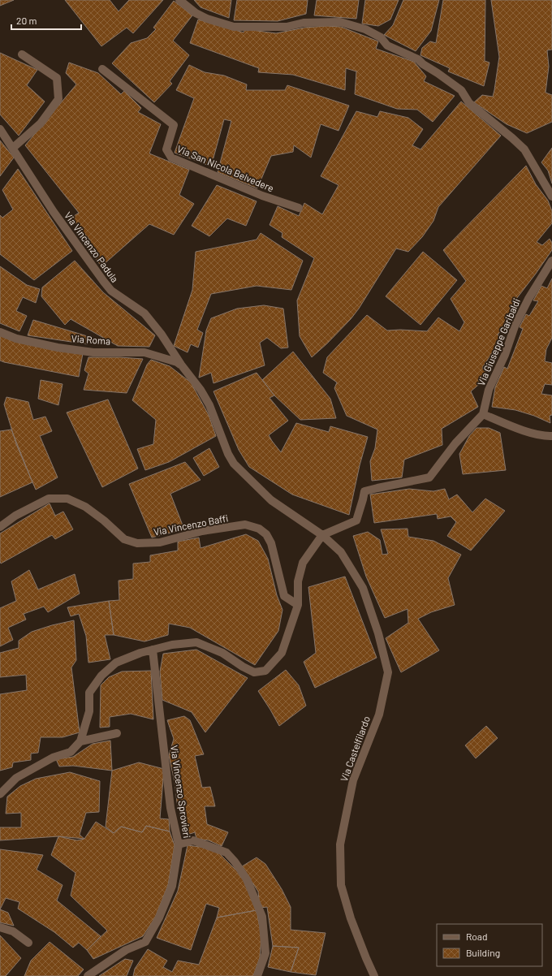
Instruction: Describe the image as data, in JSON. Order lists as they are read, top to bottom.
{
  "streets": {
    "street": [
      "Via San Nicola Belvedere",
      "Via Vincenzo Padula",
      "Via Roma",
      "Via Giuseppe Garibaldi",
      "Via Vincenzo Baffi",
      "Via Castelfilardo",
      "Via Vincenzo Sprovieri"
    ]
  },
  "crossings": [
    ["Via Vincenzo Padula", "Via Roma"],
    ["Via Vincenzo Padula", "Via Castelfilardo"]
  ],
  "legend": ["Road", "Building"],
  "scale_bar": "20 m"
}
